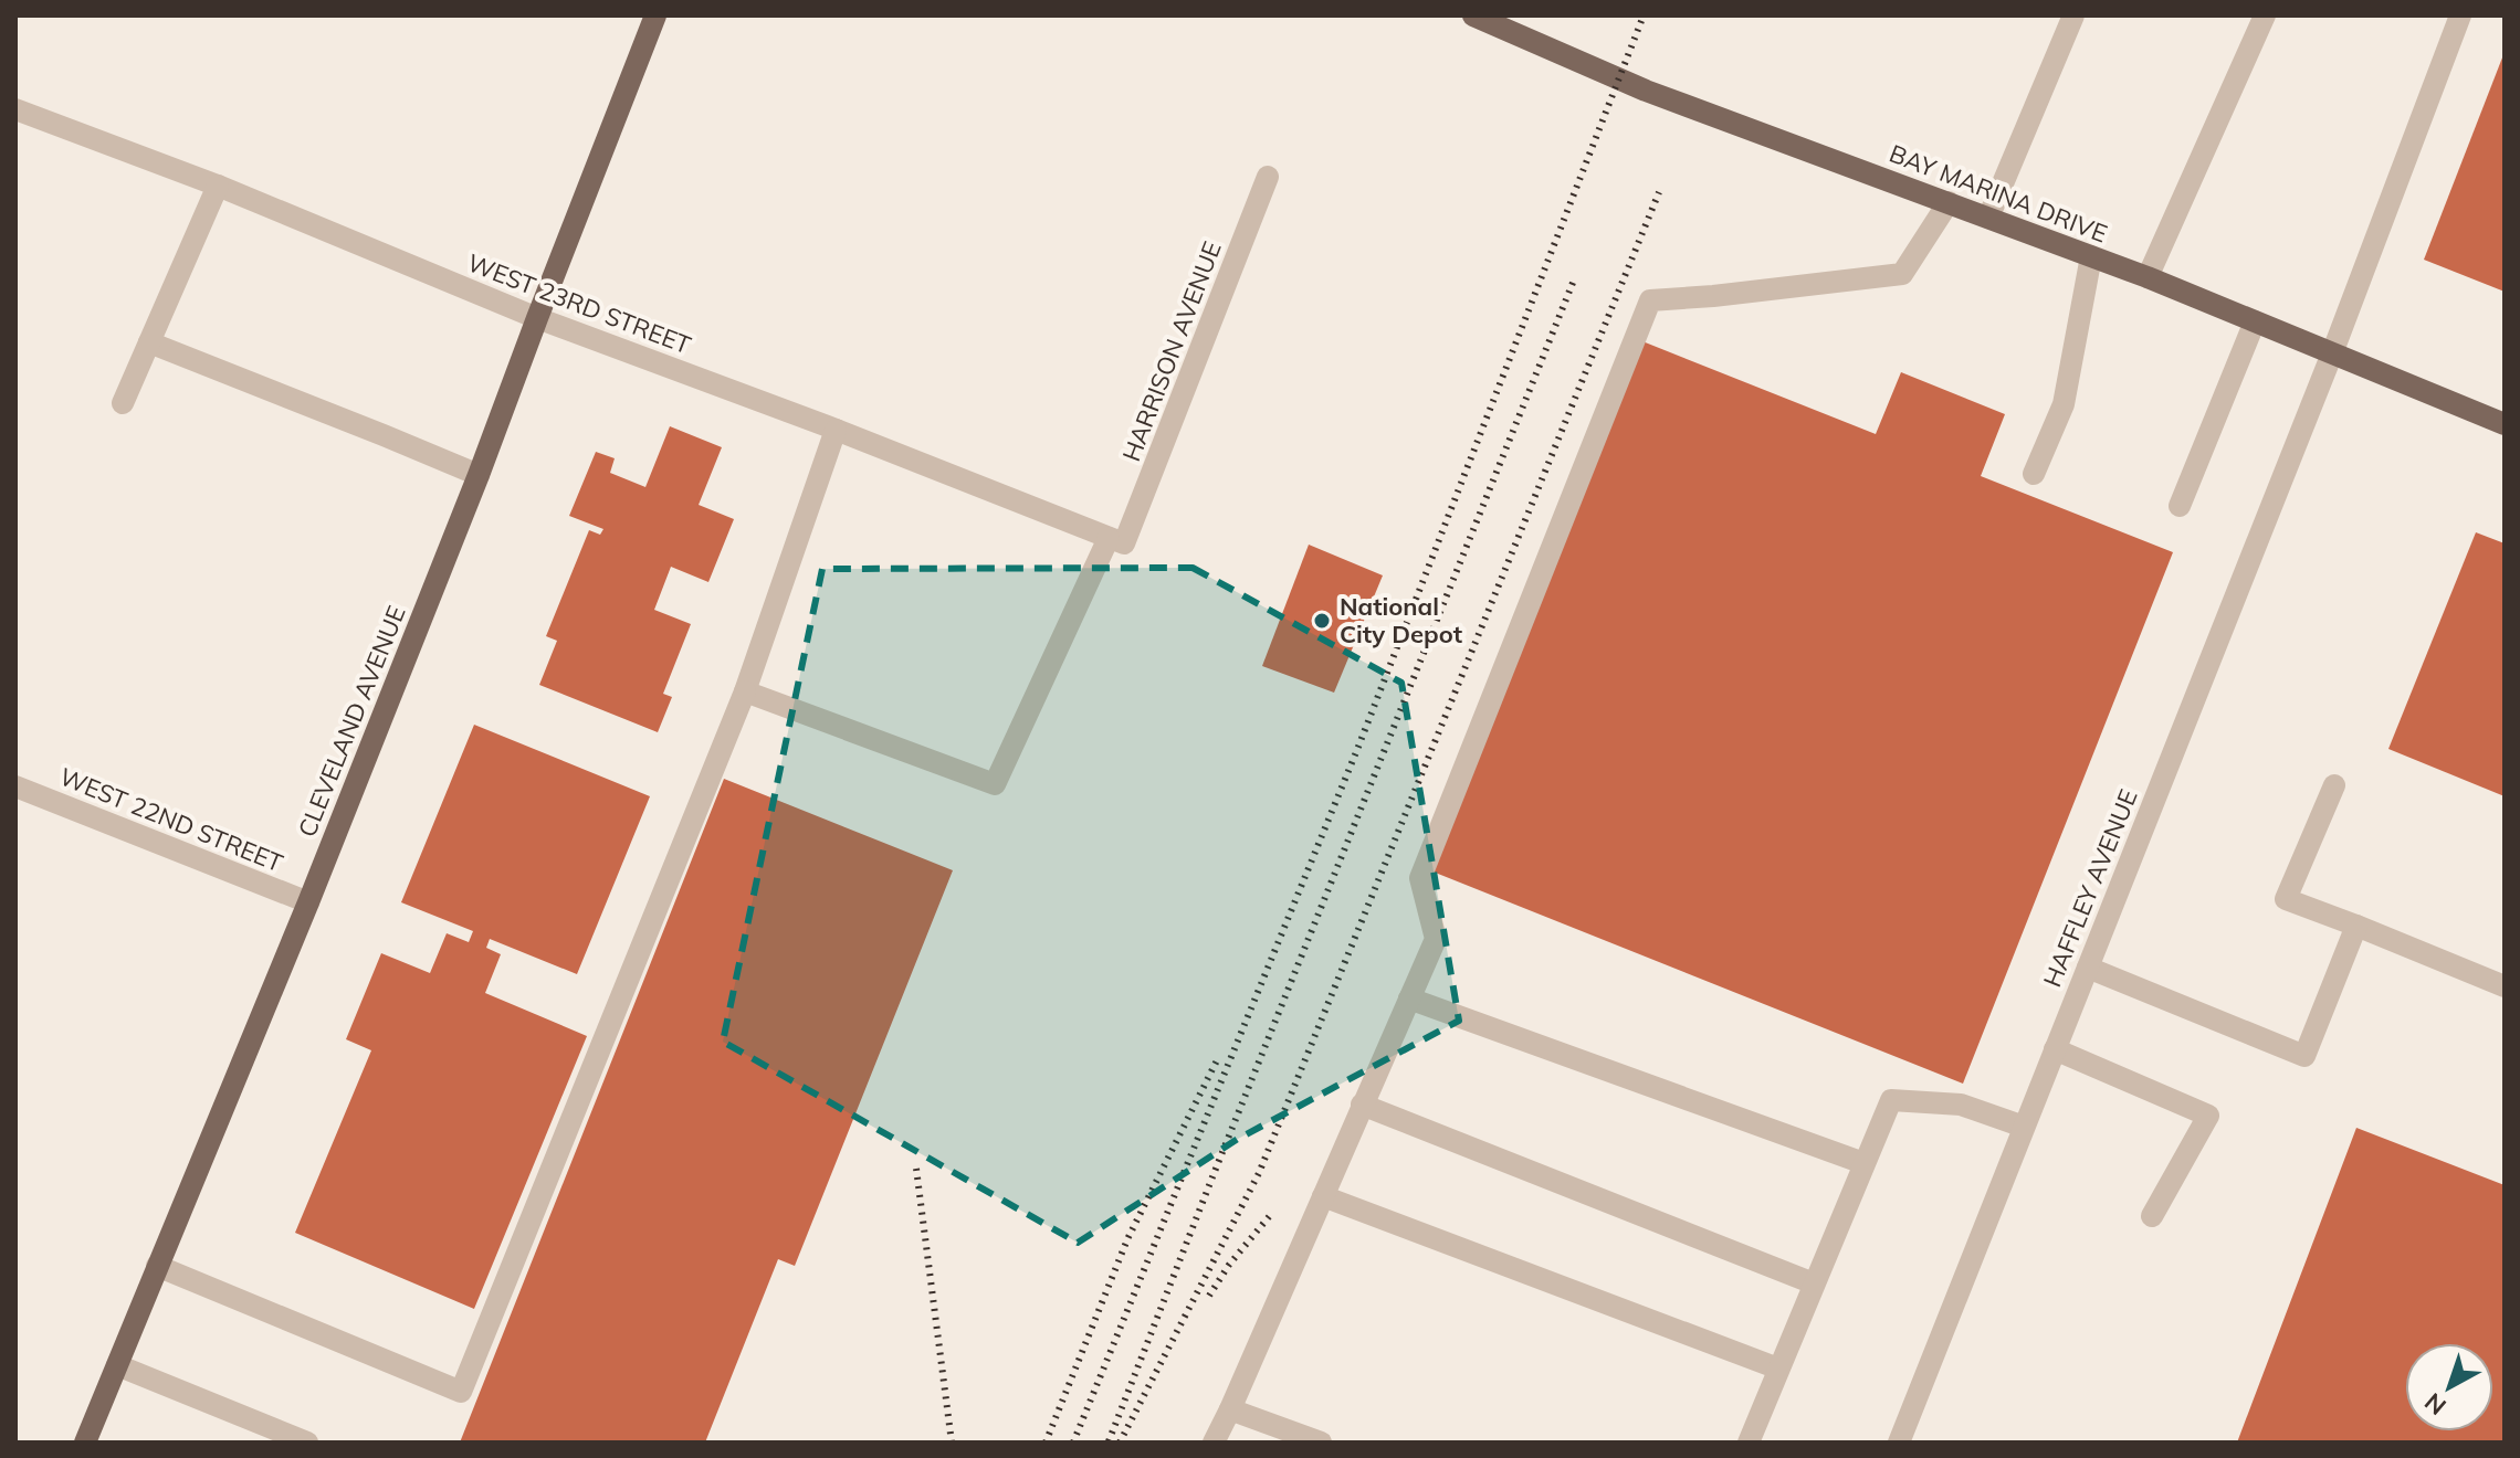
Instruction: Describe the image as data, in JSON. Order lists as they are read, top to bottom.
{
  "streets": {
    "main road": ["BAY MARINA DRIVE", "CLEVELAND AVENUE"],
    "street": [
      "WEST 23RD STREET",
      "HARRISON AVENUE",
      "WEST 22ND STREET",
      "HAFFLEY AVENUE"
    ]
  },
  "crossings": [
    ["BAY MARINA DRIVE", "HAFFLEY AVENUE"],
    ["WEST 23RD STREET", "HARRISON AVENUE"],
    ["WEST 23RD STREET", "CLEVELAND AVENUE"],
    ["CLEVELAND AVENUE", "WEST 22ND STREET"]
  ],
  "places": ["National City Depot"],
  "north": "bottom left"
}
